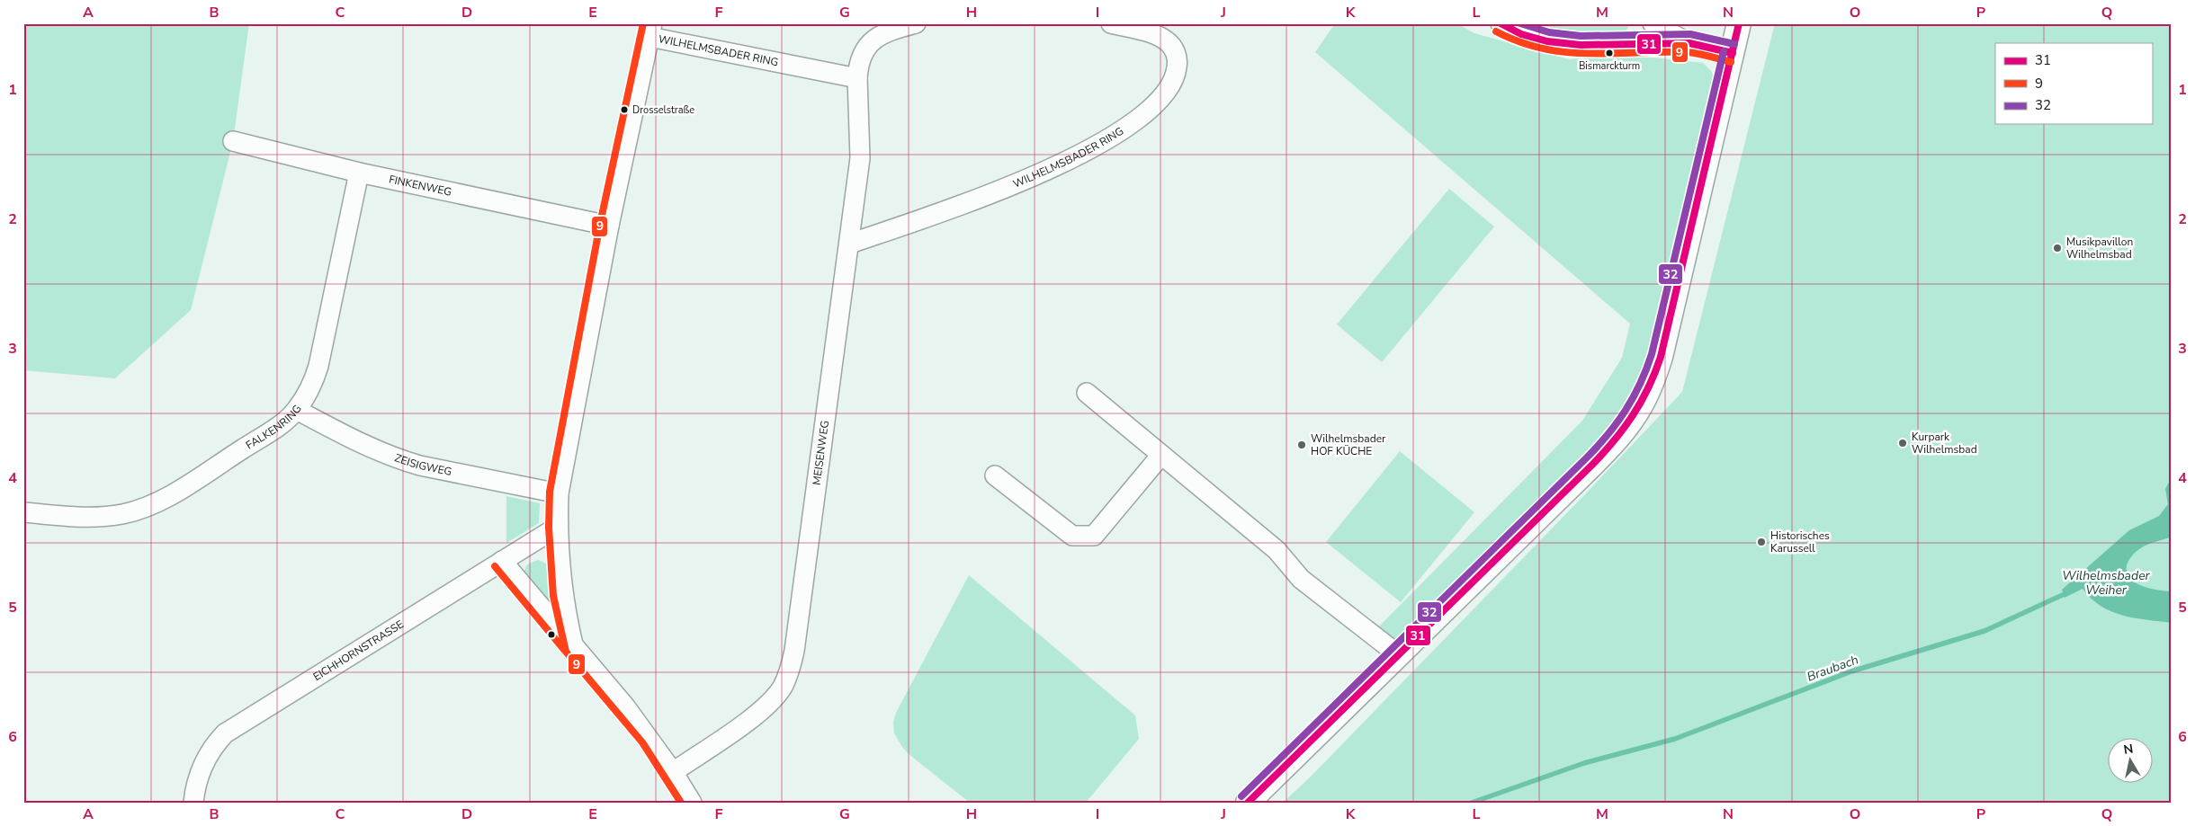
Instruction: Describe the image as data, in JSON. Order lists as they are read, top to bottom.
{
  "streets": {
    "street": [
      "WILHELMSBADER RING",
      "FINKENWEG",
      "FALKENRING",
      "MEISENWEG",
      "ZEISIGWEG",
      "EICHHORNSTRASSE"
    ]
  },
  "crossings": [
    ["WILHELMSBADER RING", "MEISENWEG"],
    ["FINKENWEG", "FALKENRING"],
    ["FALKENRING", "ZEISIGWEG"]
  ],
  "water": ["Wilhelmsbader Weiher", "Braubach"],
  "places": [
    "Bismarckturm",
    "Drosselstraße",
    "Musikpavillon Wilhelmsbad",
    "Kurpark Wilhelmsbad",
    "Wilhelmsbader HOF KÜCHE",
    "Historisches Karussell"
  ],
  "lines": ["transit line 31", "transit line 9", "transit line 32"],
  "legend": ["31", "9", "32"],
  "north": "top",
  "grid": {
    "columns": [
      "A",
      "B",
      "C",
      "D",
      "E",
      "F",
      "G",
      "H",
      "I",
      "J",
      "K",
      "L",
      "M",
      "N",
      "O",
      "P",
      "Q"
    ],
    "rows": [
      "1",
      "2",
      "3",
      "4",
      "5",
      "6"
    ]
  }
}
